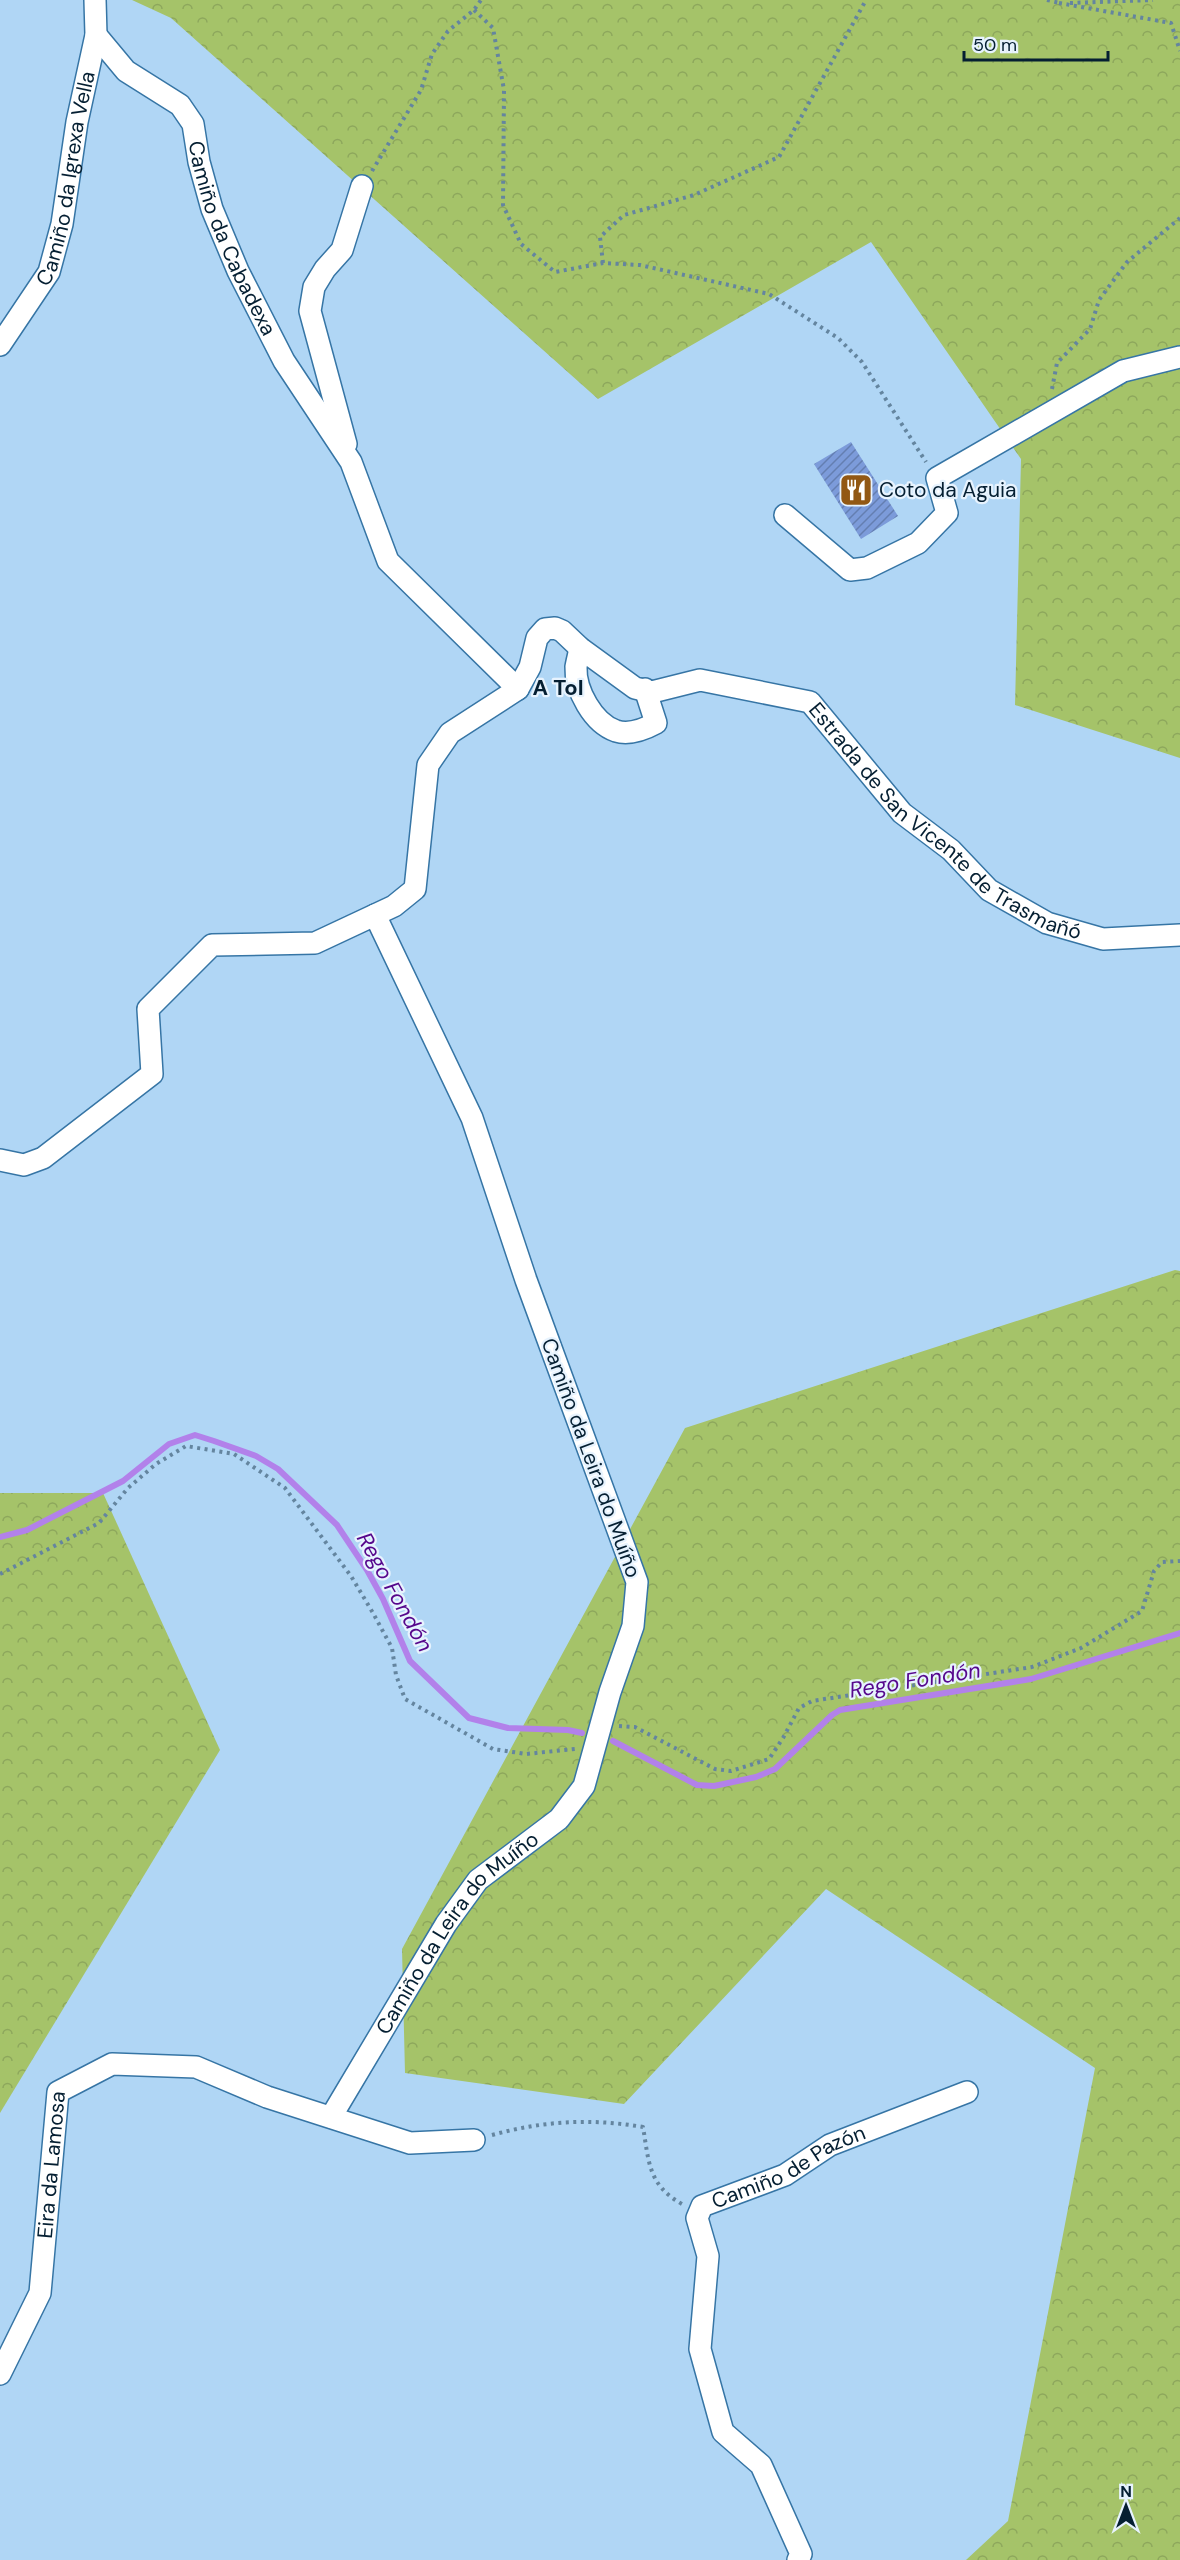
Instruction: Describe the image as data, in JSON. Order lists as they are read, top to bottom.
{
  "streets": {
    "street": [
      "Camiño da Igrexa Vella",
      "Camiño da Cabadexa",
      "Estrada de San Vicente de Trasmañó",
      "Camiño da Leira do Muíño",
      "Camiño de Pazón",
      "Eira da Lamosa"
    ]
  },
  "crossings": [
    ["Camiño da Igrexa Vella", "Camiño da Cabadexa"],
    ["Camiño da Leira do Muíño", "Eira da Lamosa"]
  ],
  "districts": ["A Tol"],
  "water": ["Rego Fondón"],
  "places": {
    "restaurant": ["Coto da Aguia"]
  },
  "scale_bar": "50 m",
  "north": "top"
}
